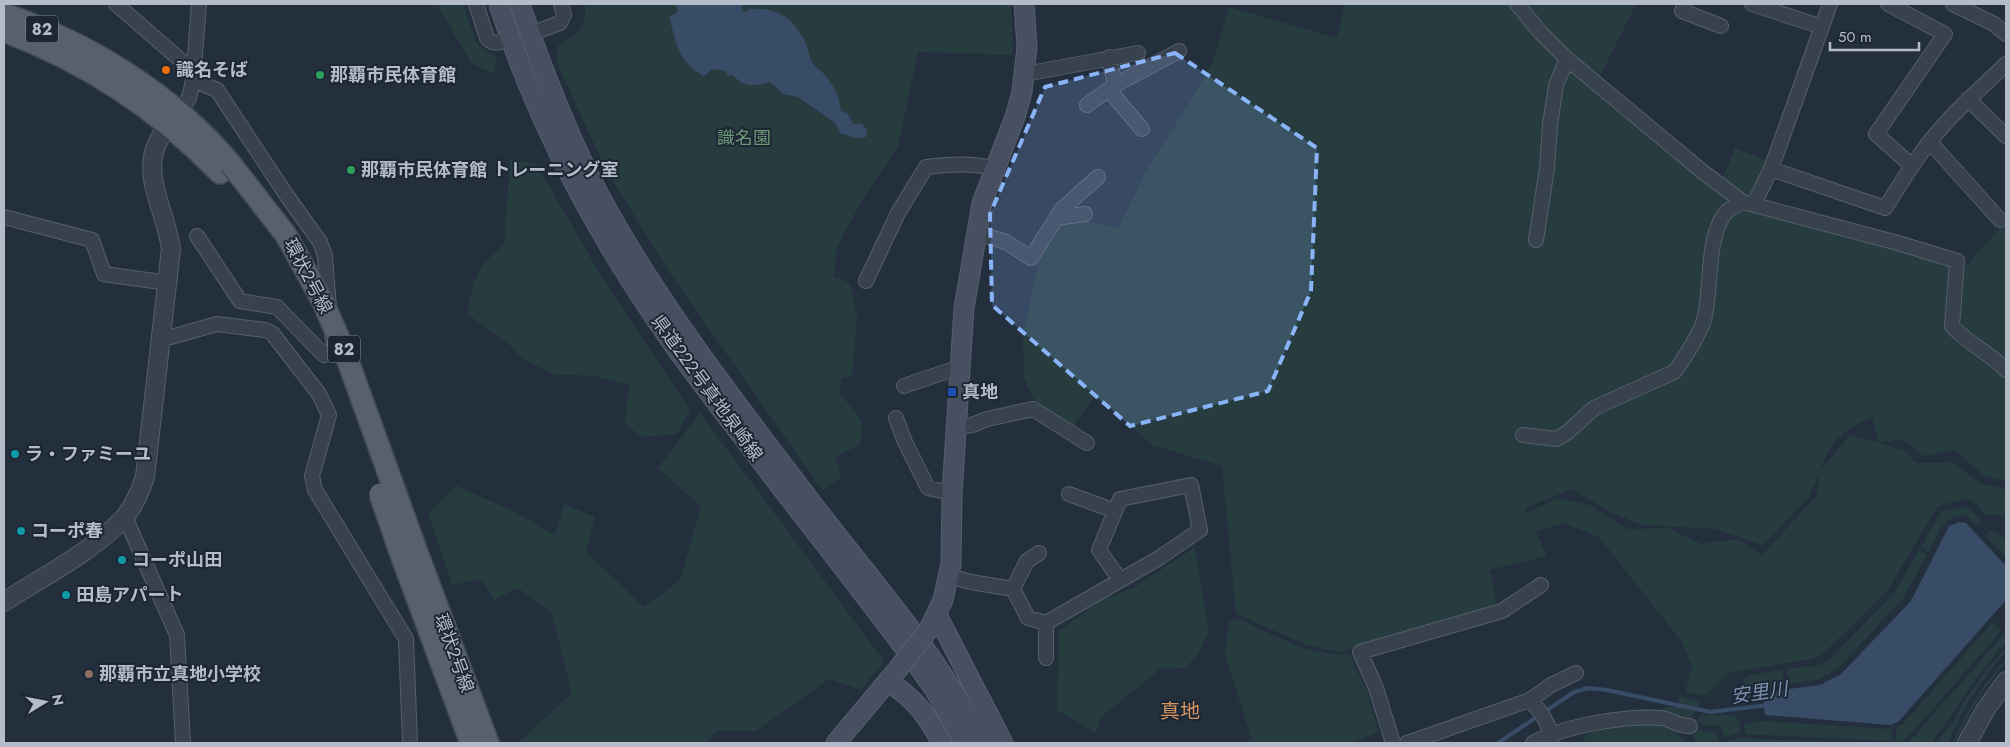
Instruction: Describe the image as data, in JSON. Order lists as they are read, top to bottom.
{
  "streets": {
    "main road": ["82", "環状2号線", "県道222号真地泉崎線"]
  },
  "districts": ["真地"],
  "water": ["安里川"],
  "parks": ["識名園"],
  "places": {
    "other": [
      "識名そば",
      "那覇市民体育館",
      "那覇市民体育館 トレーニング室",
      "ラ・ファミーユ",
      "コーポ春",
      "コーポ山田",
      "田島アパート",
      "那覇市立真地小学校"
    ],
    "transit": ["真地"]
  },
  "scale_bar": "50 m",
  "north": "right"
}
